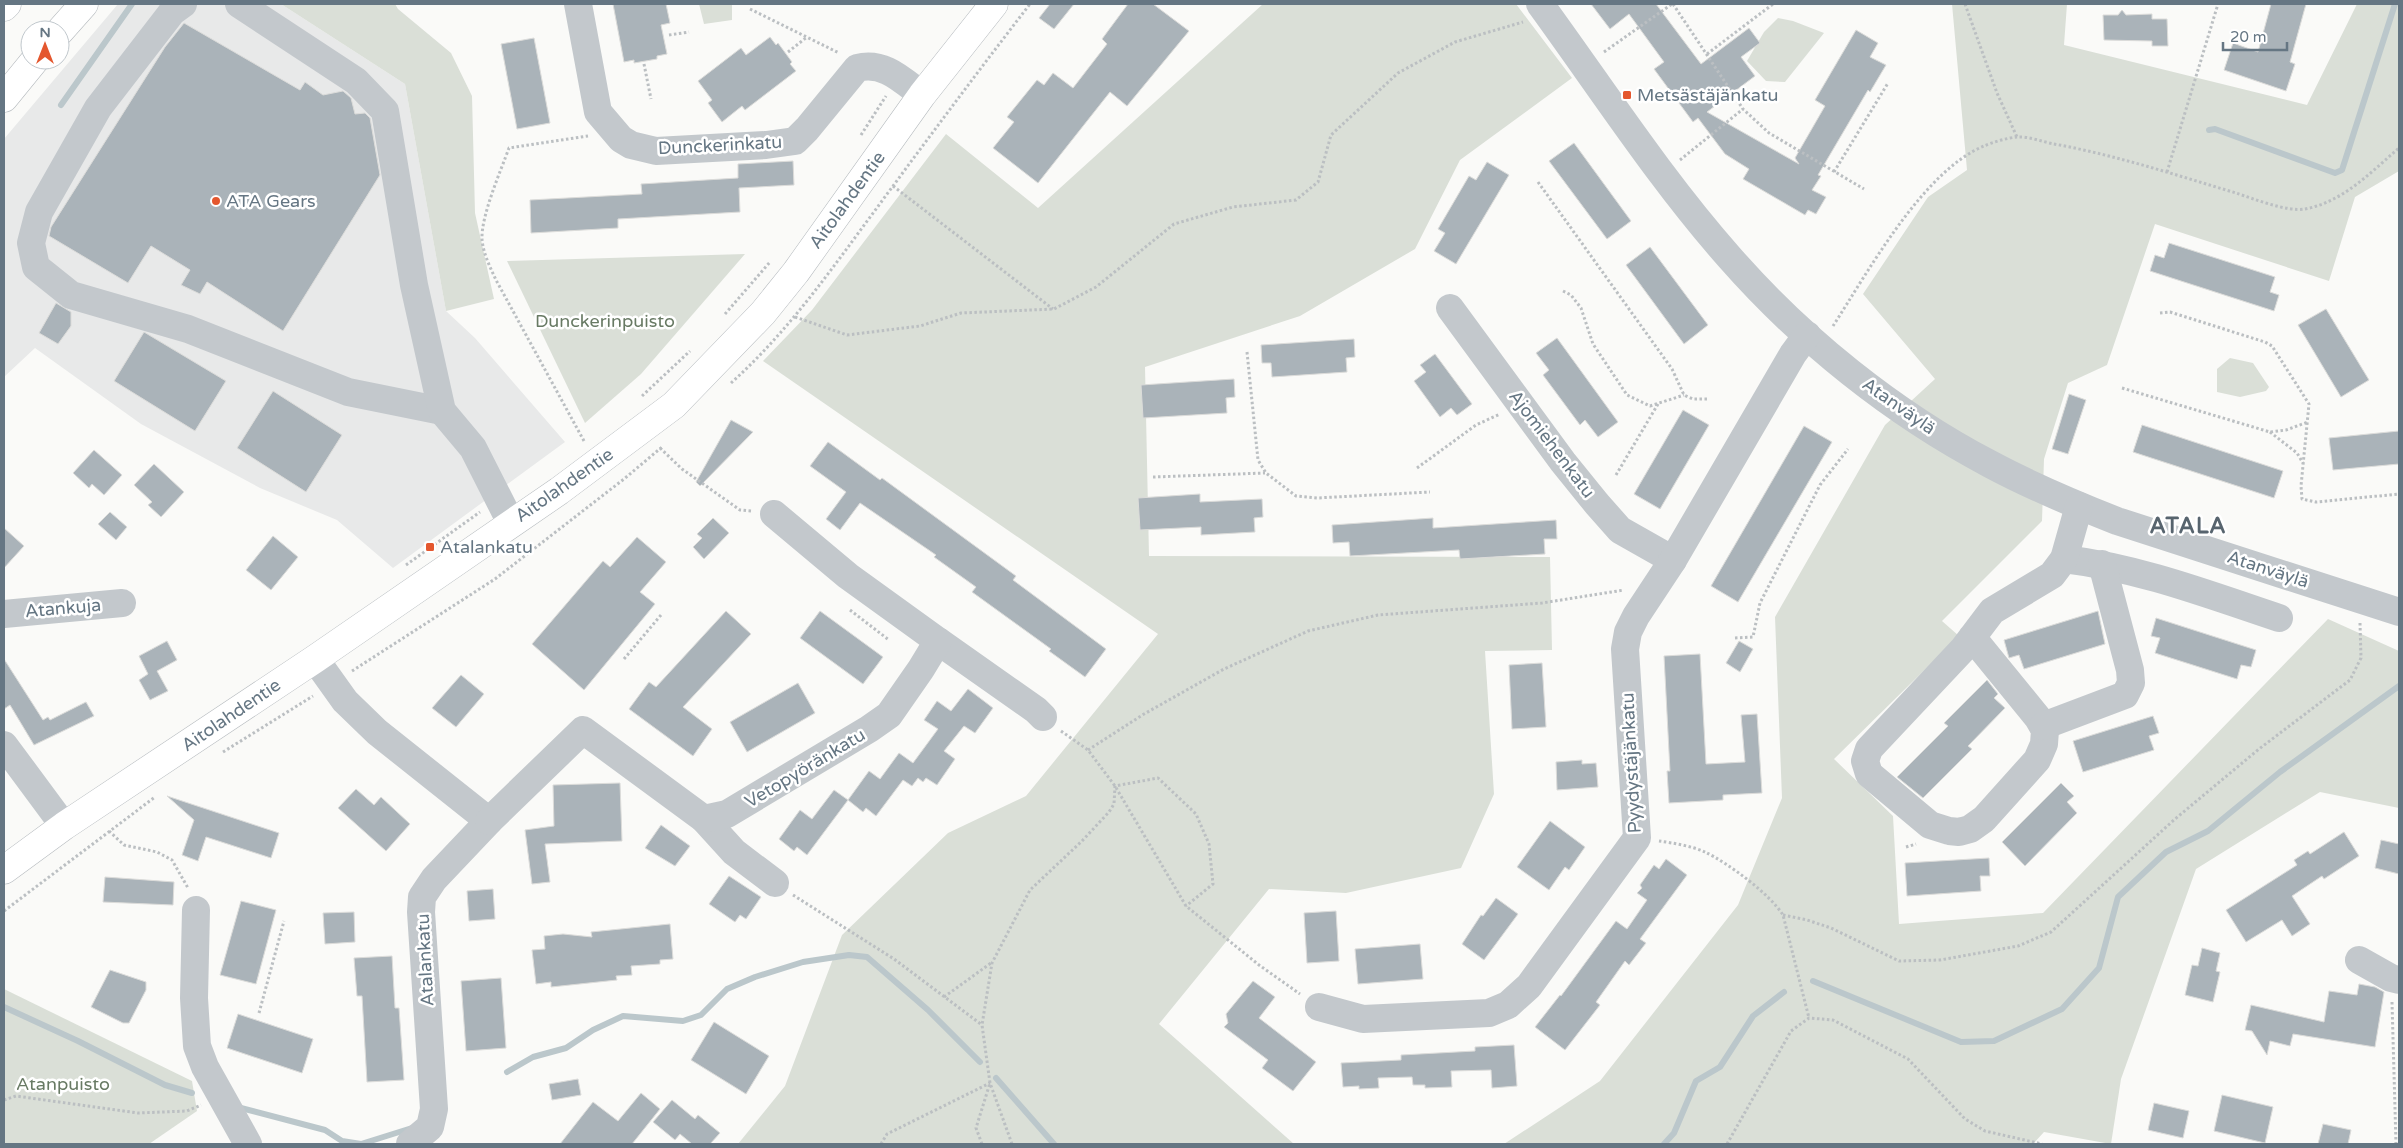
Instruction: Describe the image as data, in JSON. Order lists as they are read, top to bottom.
{
  "streets": {
    "main road": ["Aitolahdentie"],
    "street": [
      "Dunckerinkatu",
      "Atanväylä",
      "Ajomiehenkatu",
      "Atankuja",
      "Pyydystäjänkatu",
      "Vetopyöränkatu",
      "Atalankatu"
    ]
  },
  "crossings": [
    ["Atanväylä", "Pyydystäjänkatu"],
    ["Ajomiehenkatu", "Pyydystäjänkatu"]
  ],
  "districts": ["ATALA"],
  "parks": ["Dunckerinpuisto", "Atanpuisto"],
  "places": {
    "transit": ["Metsästäjänkatu", "Atalankatu"],
    "other": ["ATA Gears"]
  },
  "scale_bar": "20 m",
  "north": "top"
}
